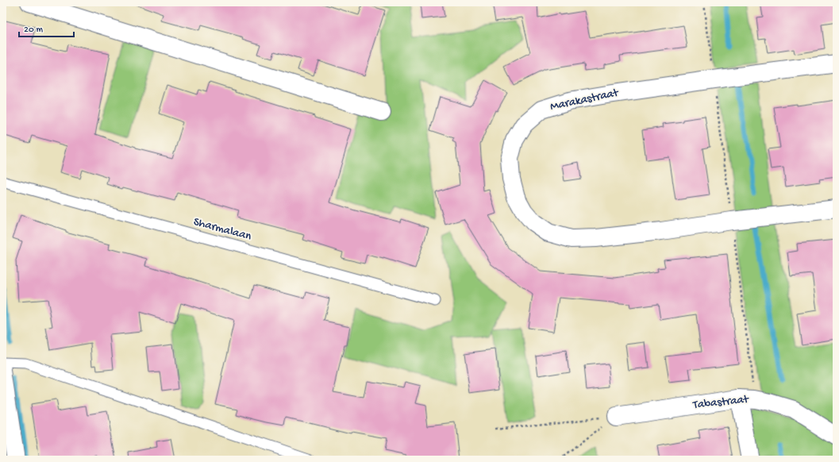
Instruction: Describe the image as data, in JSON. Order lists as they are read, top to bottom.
{
  "streets": {
    "street": ["Marakastraat", "Tabastraat"],
    "lane": ["Sharmalaan"]
  },
  "scale_bar": "20 m"
}
